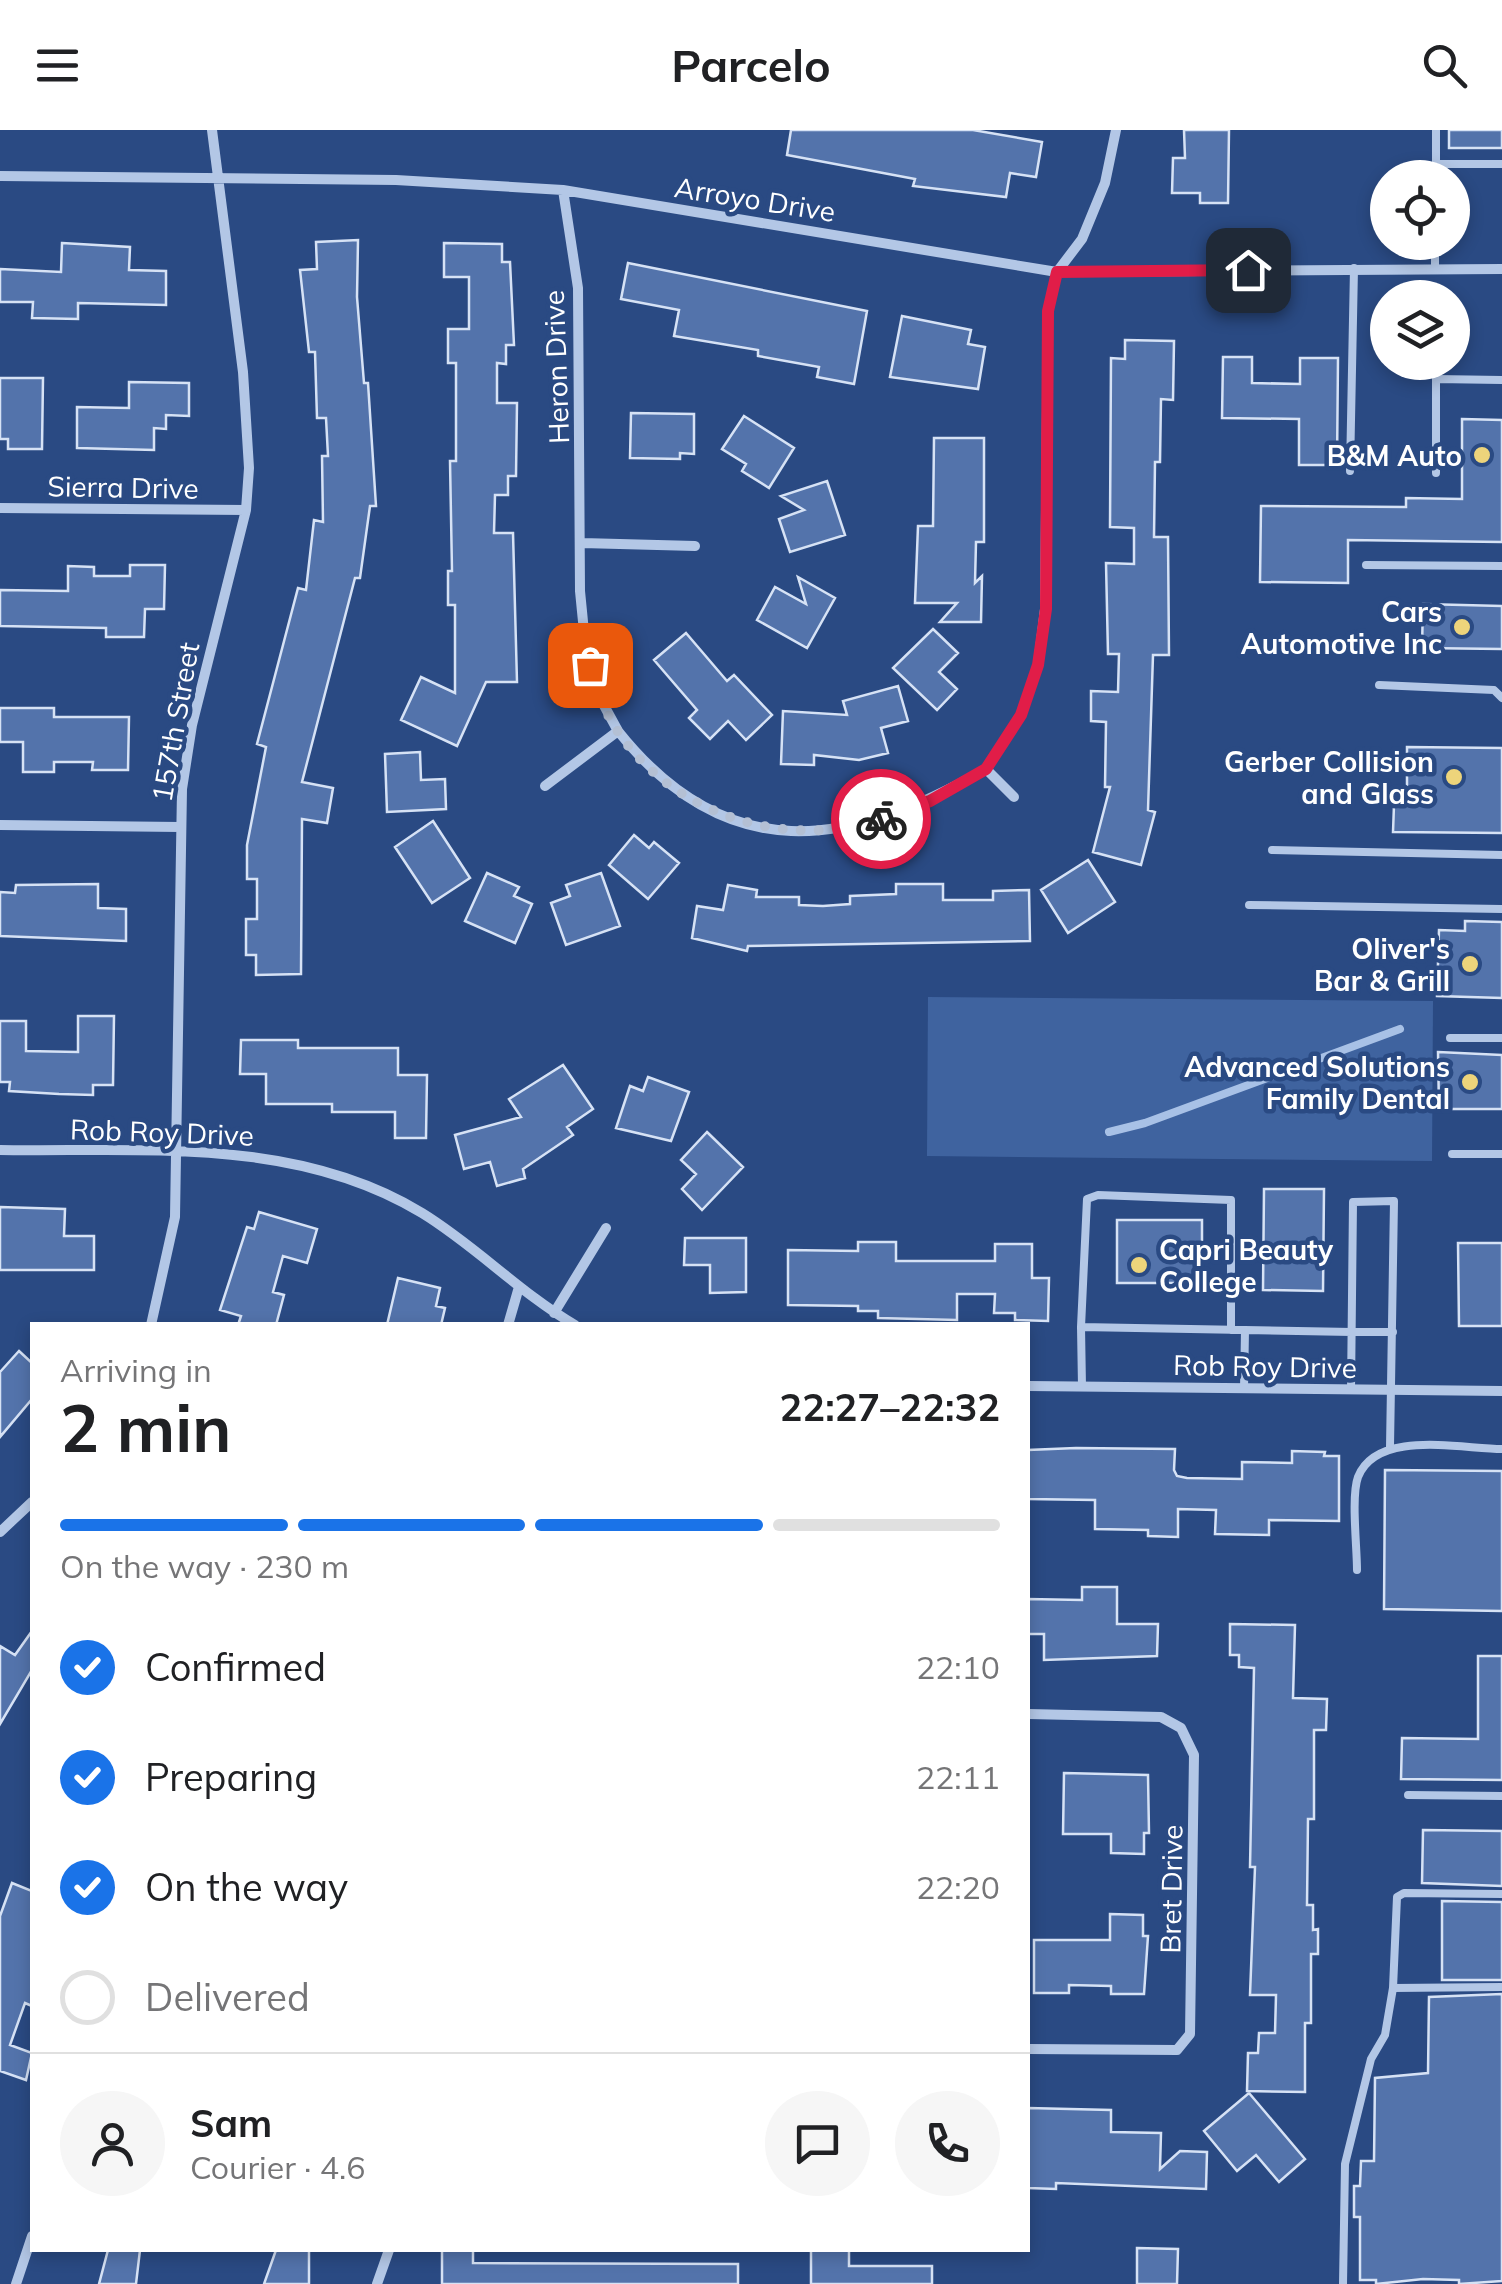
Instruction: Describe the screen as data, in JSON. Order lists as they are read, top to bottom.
{
  "streets": {
    "street": [
      "Arroyo Drive",
      "Heron Drive",
      "Sierra Drive",
      "157th Street",
      "Rob Roy Drive",
      "Bret Drive"
    ]
  },
  "crossings": [
    ["Arroyo Drive", "Heron Drive"],
    ["Arroyo Drive", "157th Street"],
    ["Sierra Drive", "157th Street"],
    ["157th Street", "Rob Roy Drive"]
  ],
  "places": [
    "B&M Auto",
    "Cars Automotive Inc",
    "Gerber Collision and Glass",
    "Oliver's Bar & Grill",
    "Advanced Solutions Family Dental",
    "Capri Beauty College"
  ],
  "page": {
    "header": "Parcelo",
    "heading": ["2 min", "Arriving in", "22:27–22:32"],
    "panel": ["Sam", "Courier · 4.6"],
    "bar": "On the way · 230 m",
    "list": [
      ["Confirmed", "22:10"],
      ["Preparing", "22:11"],
      ["On the way", "22:20"],
      "Delivered"
    ]
  }
}
